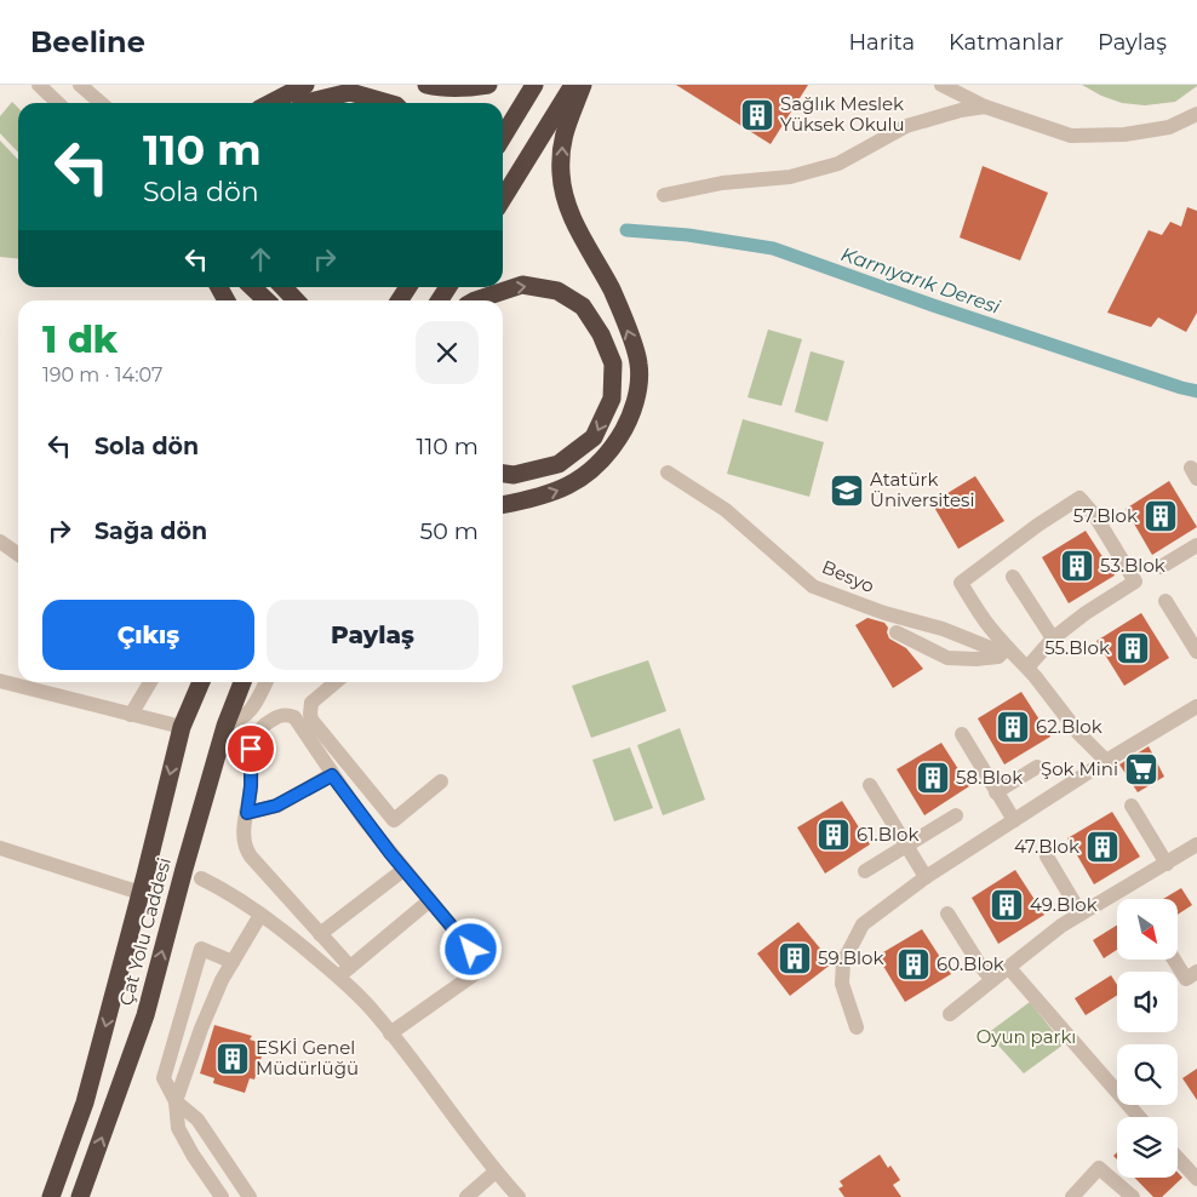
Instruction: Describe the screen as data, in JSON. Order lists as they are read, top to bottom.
{
  "streets": {
    "highway": ["Çat Yolu Caddesi"],
    "street": ["Besyo"]
  },
  "water": ["Karnıyarık Deresi"],
  "parks": ["Oyun parkı"],
  "places": {
    "building": [
      "Sağlık Meslek Yüksek Okulu",
      "57.Blok",
      "53.Blok",
      "55.Blok",
      "62.Blok",
      "58.Blok",
      "61.Blok",
      "47.Blok",
      "49.Blok",
      "59.Blok",
      "60.Blok",
      "ESKİ Genel Müdürlüğü"
    ],
    "school or university": ["Atatürk Üniversitesi"],
    "supermarket": ["Şok Mini"]
  },
  "north": "bottom right",
  "page": {
    "header": "Beeline",
    "nav": ["Harita", "Katmanlar", "Paylaş"],
    "turn": ["110 m", "Sola dön"],
    "heading": ["1 dk", "190 m · 14:07"],
    "list": [
      {
        "name": "Sola dön",
        "value": "110 m"
      },
      {
        "name": "Sağa dön",
        "value": "50 m"
      }
    ],
    "buttons": ["Çıkış", "Paylaş"]
  }
}
